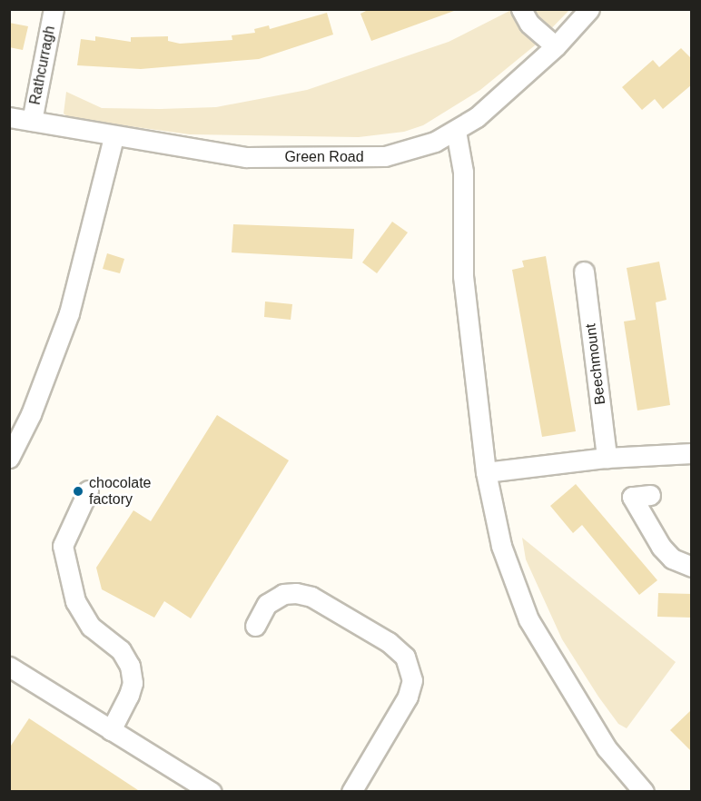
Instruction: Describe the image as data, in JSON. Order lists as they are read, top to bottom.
{
  "streets": {
    "street": ["Rathcurragh", "Green Road", "Beechmount"]
  },
  "crossings": [
    ["Rathcurragh", "Green Road"]
  ],
  "places": ["chocolate factory"]
}
